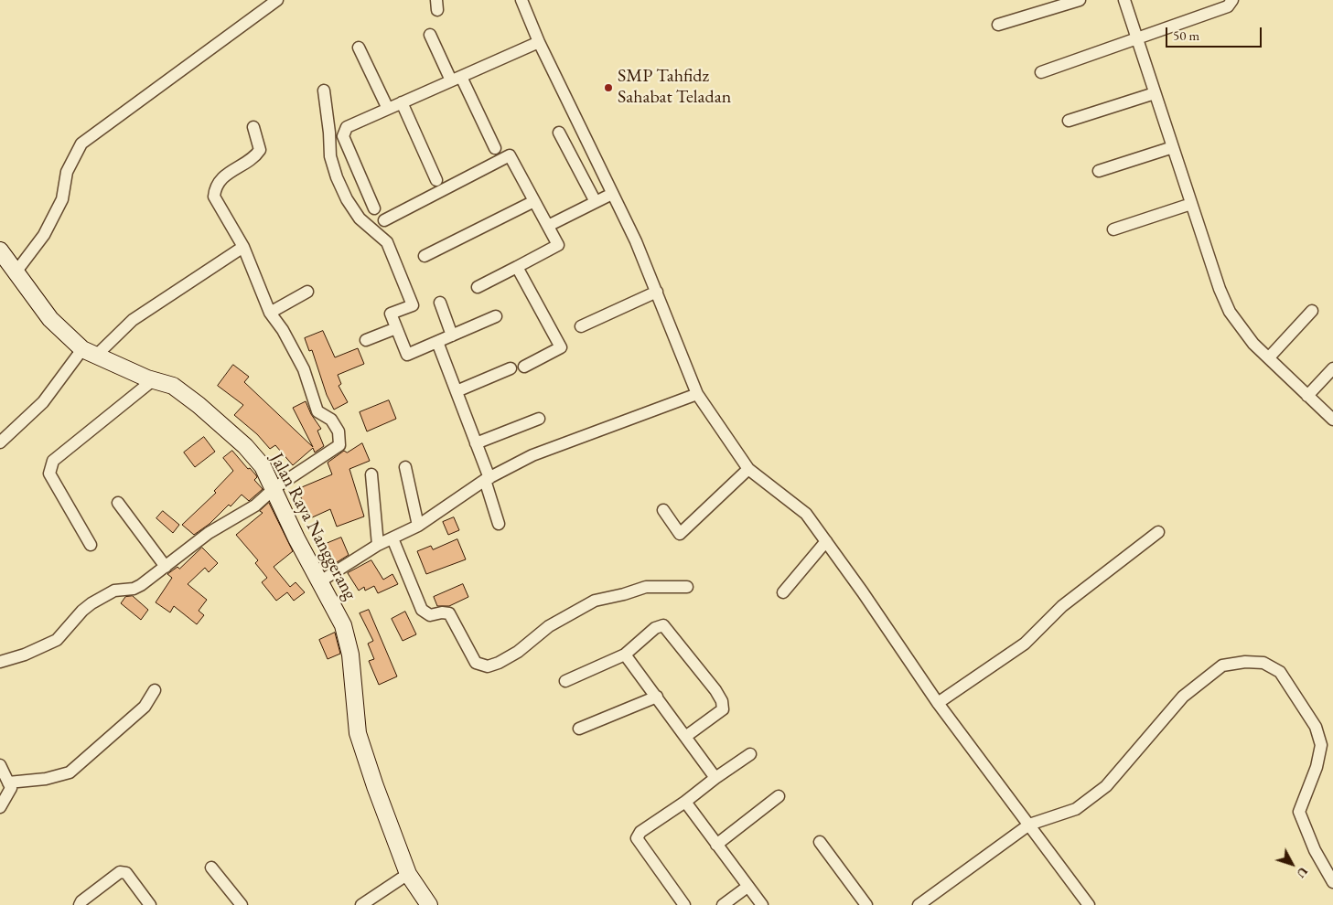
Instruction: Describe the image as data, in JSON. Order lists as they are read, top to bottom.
{
  "streets": {
    "street": ["Jalan Raya Nanggerang"]
  },
  "places": ["SMP Tahfidz Sahabat Teladan"],
  "scale_bar": "50 m",
  "north": "bottom right"
}
